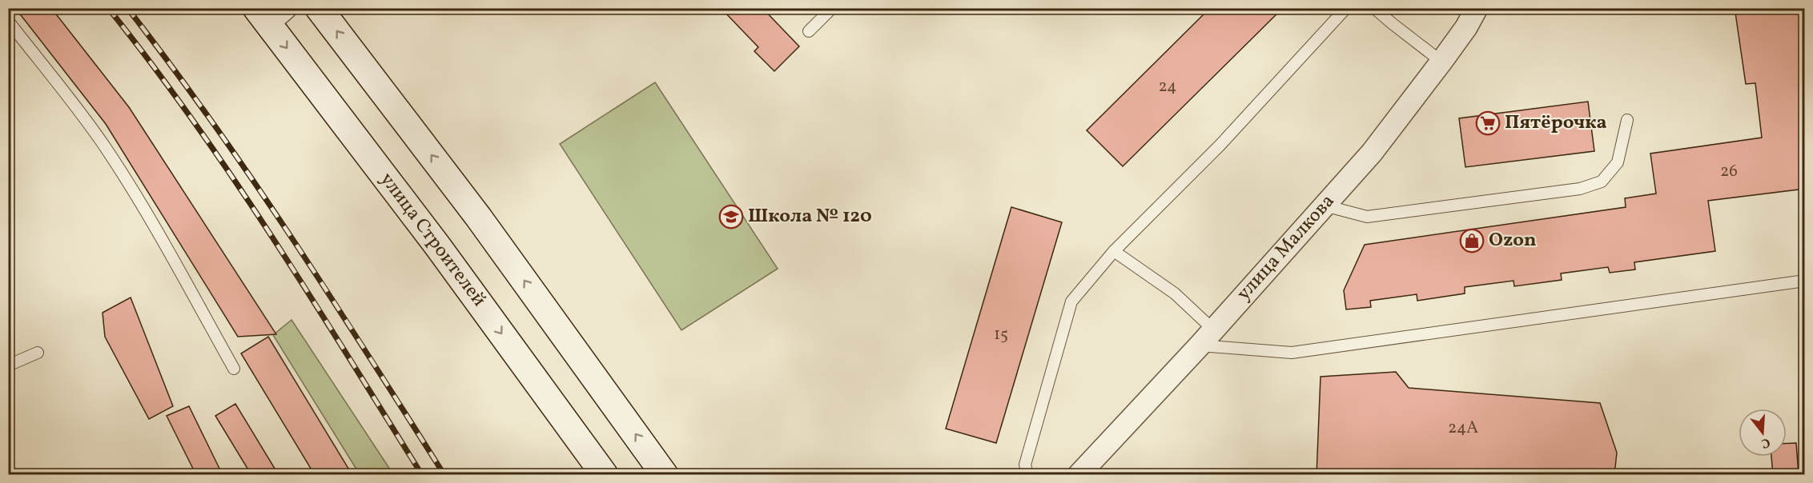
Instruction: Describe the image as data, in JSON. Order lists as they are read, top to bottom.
{
  "streets": {
    "main road": ["улица Строителей"],
    "street": ["улица Малкова"]
  },
  "places": {
    "supermarket": ["Пятёрочка"],
    "school or university": ["Школа № 120"],
    "shop": ["Ozon"]
  },
  "house_numbers": [
    "24",
    "26",
    "15",
    "24А"
  ],
  "north": "bottom"
}
